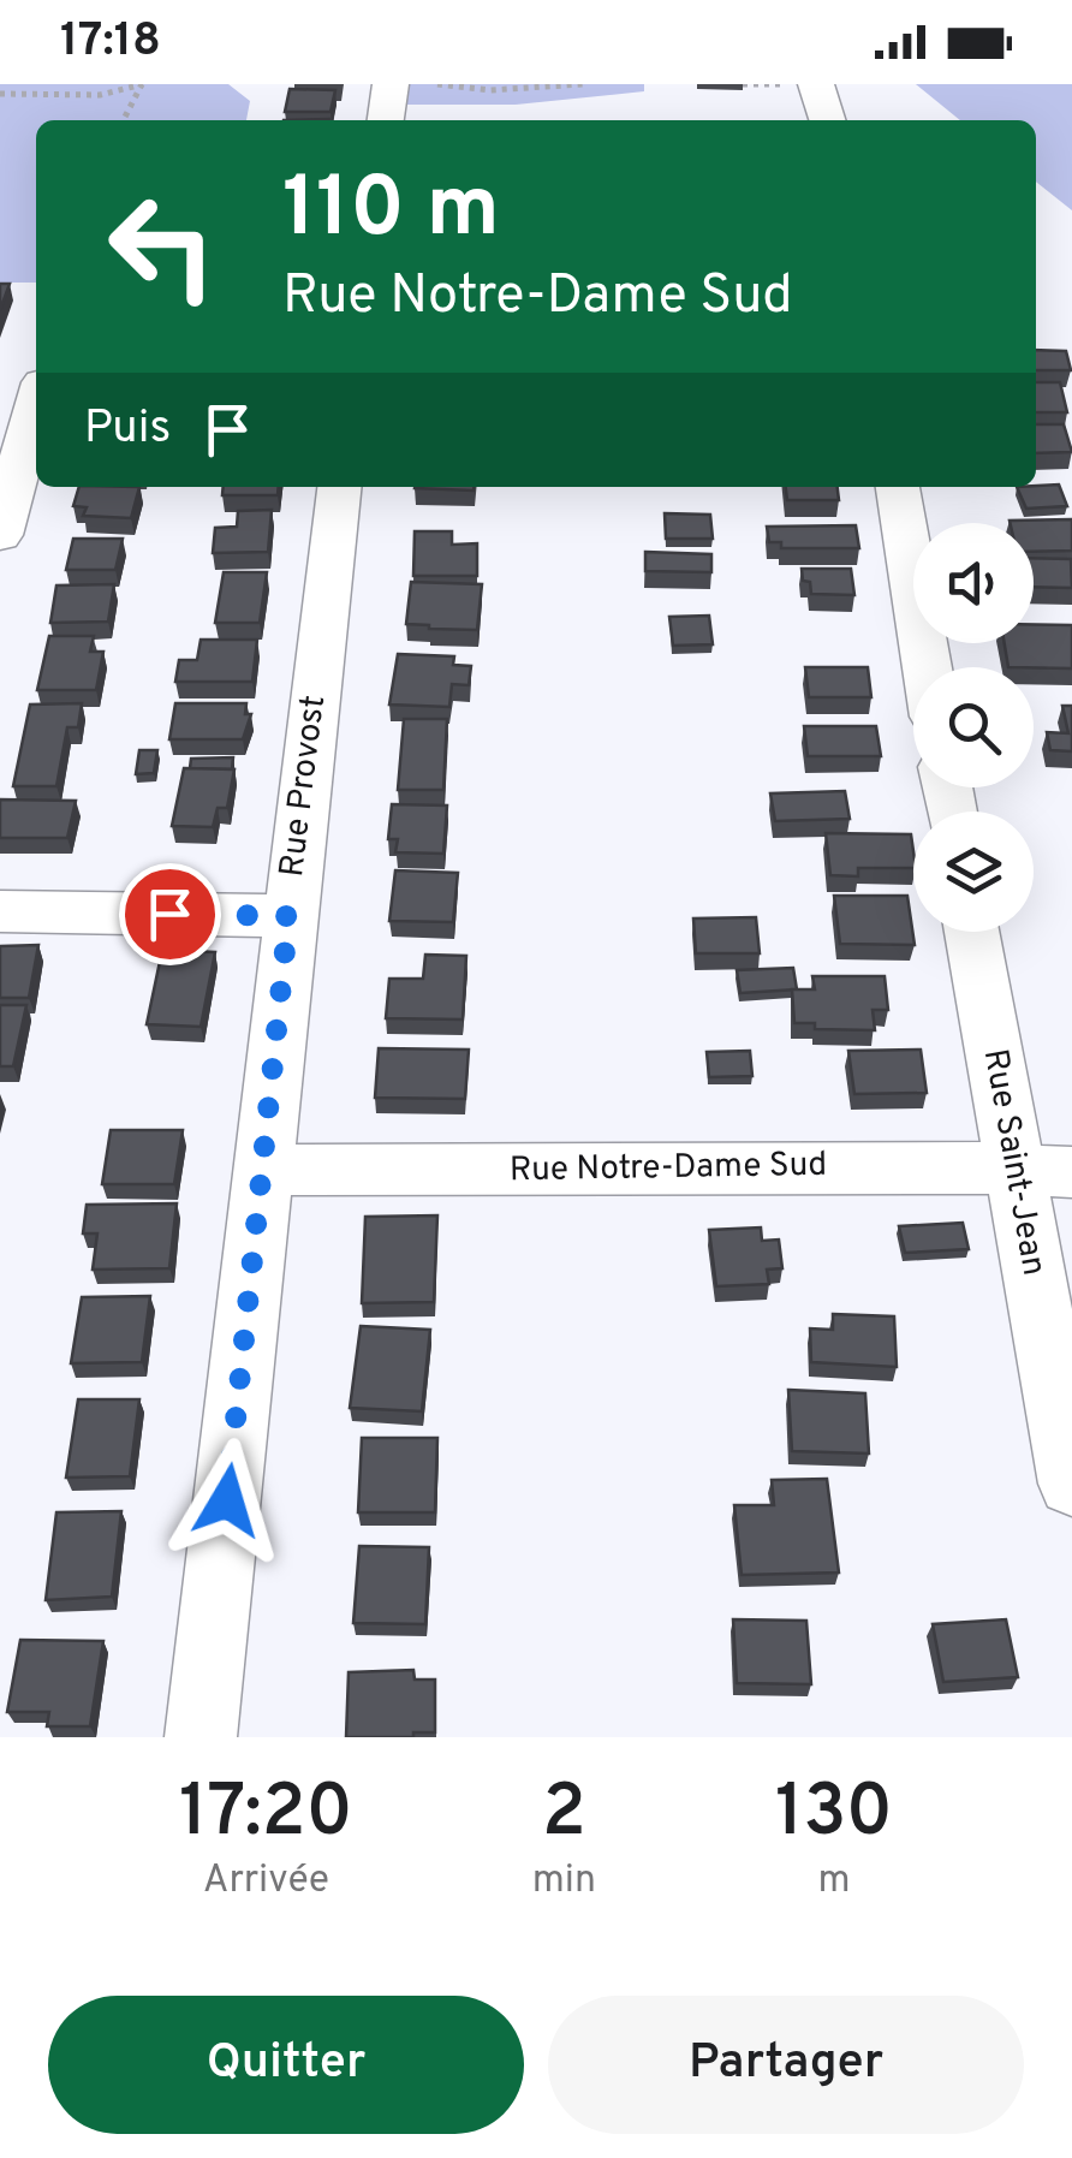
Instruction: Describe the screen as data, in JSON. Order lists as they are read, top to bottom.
{
  "streets": {
    "street": ["Rue Provost", "Rue Saint-Jean", "Rue Notre-Dame Sud"]
  },
  "crossings": [
    ["Rue Provost", "Rue Notre-Dame Sud"],
    ["Rue Saint-Jean", "Rue Notre-Dame Sud"]
  ],
  "page": {
    "status": "17:18",
    "turn": ["110 m", "Rue Notre-Dame Sud"],
    "then": "Puis",
    "eta": [
      "17:20",
      "Arrivée",
      "2",
      "min",
      "130",
      "m"
    ],
    "buttons": ["Quitter", "Partager"]
  }
}
